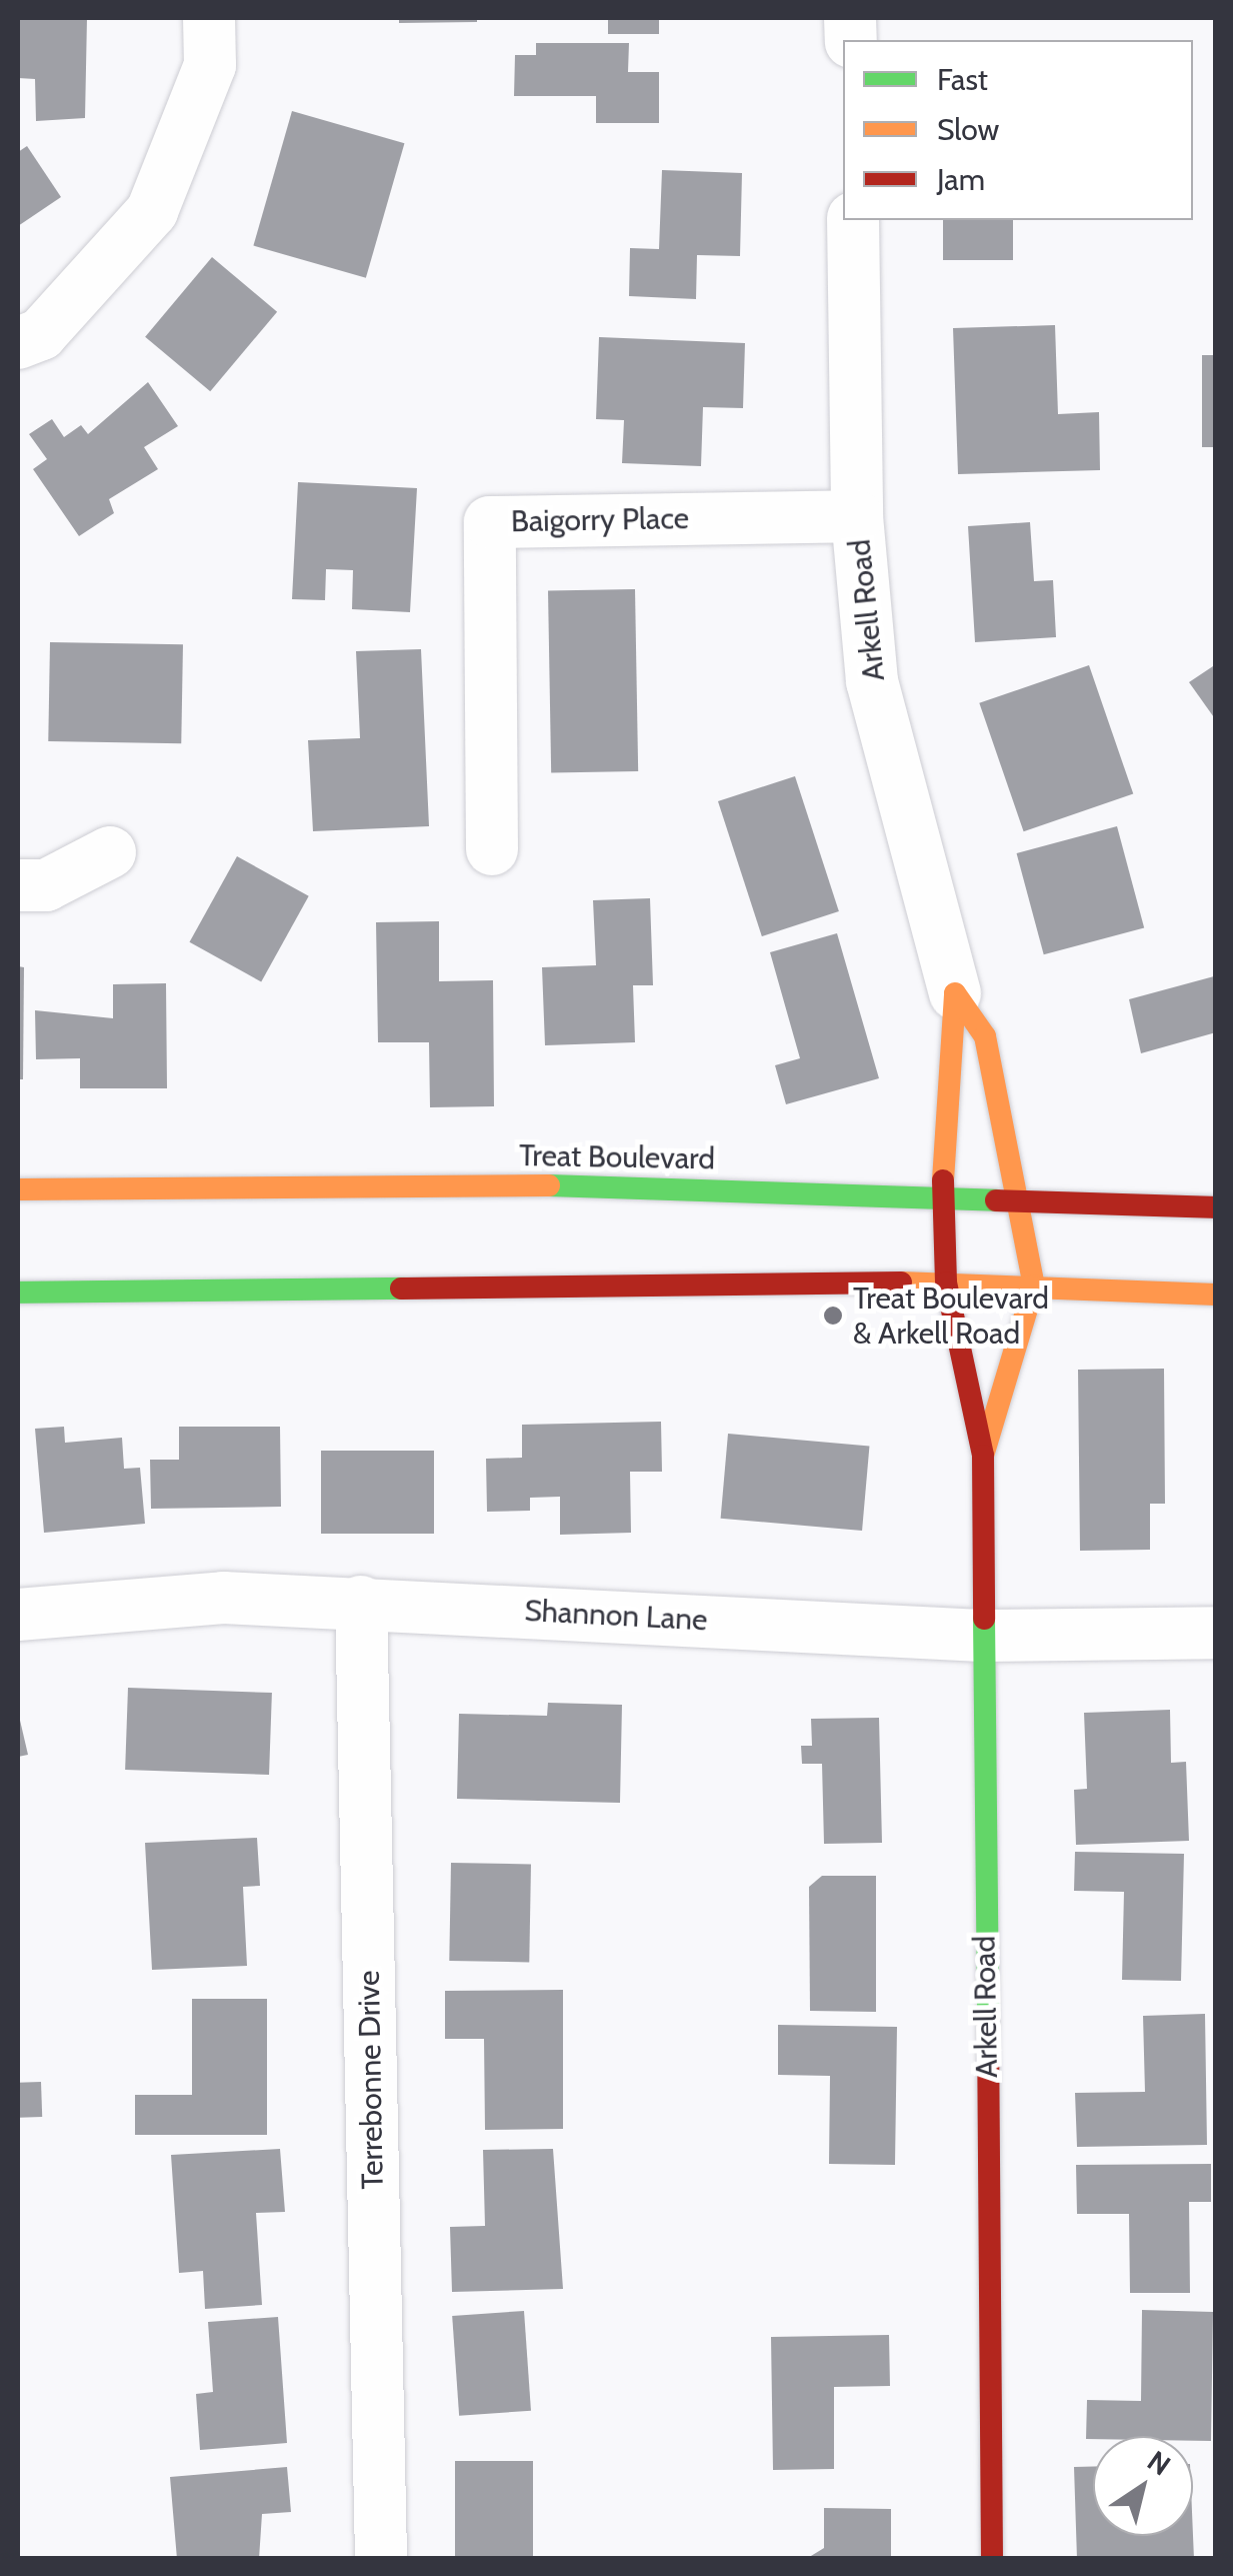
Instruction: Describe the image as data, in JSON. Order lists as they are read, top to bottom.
{
  "streets": {
    "main road": ["Arkell Road", "Treat Boulevard"],
    "street": ["Baigorry Place", "Shannon Lane", "Terrebonne Drive"]
  },
  "crossings": [
    ["Baigorry Place", "Arkell Road"],
    ["Arkell Road", "Treat Boulevard"],
    ["Arkell Road", "Shannon Lane"],
    ["Shannon Lane", "Terrebonne Drive"]
  ],
  "places": ["Treat Boulevard & Arkell Road"],
  "legend": ["Fast", "Slow", "Jam"],
  "north": "top right"
}
